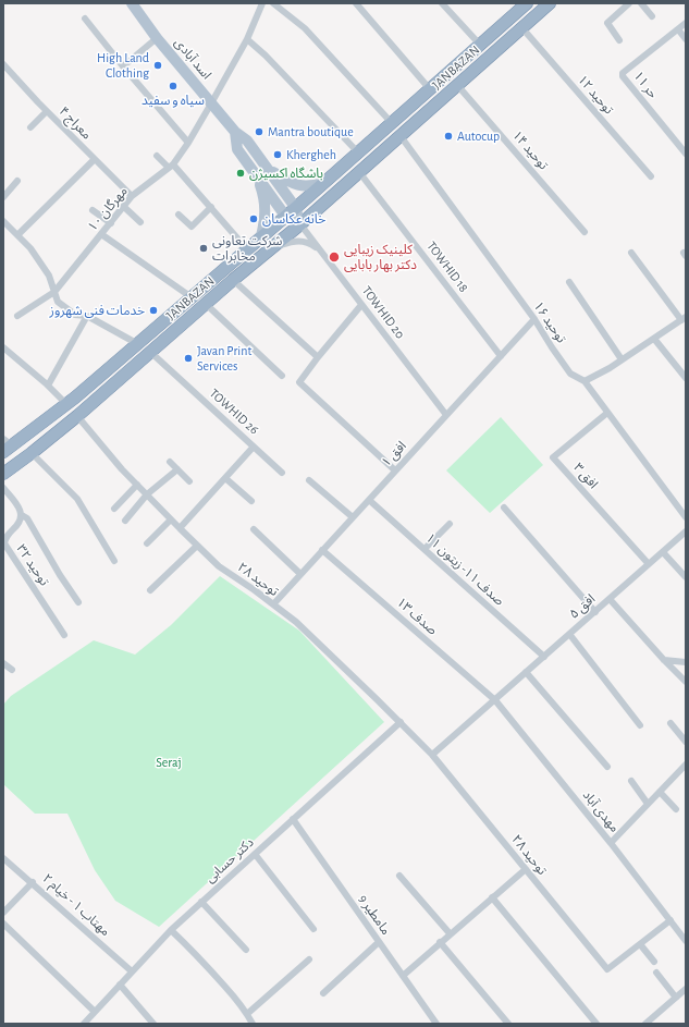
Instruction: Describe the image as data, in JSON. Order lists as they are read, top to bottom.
{
  "streets": {
    "highway": ["JANBAZAN"],
    "main road": ["اسد آبادی"],
    "street": [
      "حر ۱۱",
      "توحید ۱۲",
      "معراج ۴",
      "توحید ۱۴",
      "مهرگان ۱۰",
      "TOWHID 18",
      "TOWHID 20",
      "توحید ۱۶",
      "TOWHID 26",
      "افق ۱",
      "افق ۳",
      "توحید ۳۲",
      "صدف ۱۱- زیتون ۱۱",
      "توحید ۲۸",
      "افق ۵",
      "صدف ۱۳",
      "مهدی آباد",
      "دکتر حسابی",
      "مهتاب ۱ - خیام ۲",
      "مامطیر 9"
    ]
  },
  "crossings": [
    ["اسد آبادی", "JANBAZAN"],
    ["اسد آبادی", "مهرگان ۱۰"],
    ["JANBAZAN", "توحید ۱۲"],
    ["JANBAZAN", "توحید ۱۴"],
    ["JANBAZAN", "TOWHID 18"],
    ["JANBAZAN", "TOWHID 20"],
    ["JANBAZAN", "توحید ۱۶"],
    ["JANBAZAN", "TOWHID 26"],
    ["JANBAZAN", "توحید ۲۸"],
    ["معراج ۴", "مهرگان ۱۰"],
    ["TOWHID 18", "افق ۱"],
    ["TOWHID 20", "افق ۱"],
    ["توحید ۱۶", "افق ۱"],
    ["توحید ۱۶", "افق ۳"],
    ["افق ۱", "صدف ۱۱- زیتون ۱۱"],
    ["افق ۱", "توحید ۲۸"],
    ["افق ۱", "صدف ۱۳"],
    ["افق ۳", "افق ۵"],
    ["صدف ۱۱- زیتون ۱۱", "افق ۵"],
    ["توحید ۲۸", "دکتر حسابی"],
    ["افق ۵", "صدف ۱۳"],
    ["افق ۵", "مهدی آباد"],
    ["صدف ۱۳", "مهدی آباد"],
    ["دکتر حسابی", "مهتاب ۱ - خیام ۲"],
    ["دکتر حسابی", "مامطیر 9"]
  ],
  "parks": ["Seraj"],
  "places": [
    "High Land Clothing",
    "سیاه و سفید",
    "Mantra boutique",
    "Autocup",
    "Khergheh",
    "باشگاه اکسیژن",
    "خانه عکاسان",
    "شرکت تعاونی مخابرات",
    "کلینیک زیبایی دکتر بهار بابایی",
    "خدمات فنی شهروز",
    "Javan Print Services"
  ]
}
